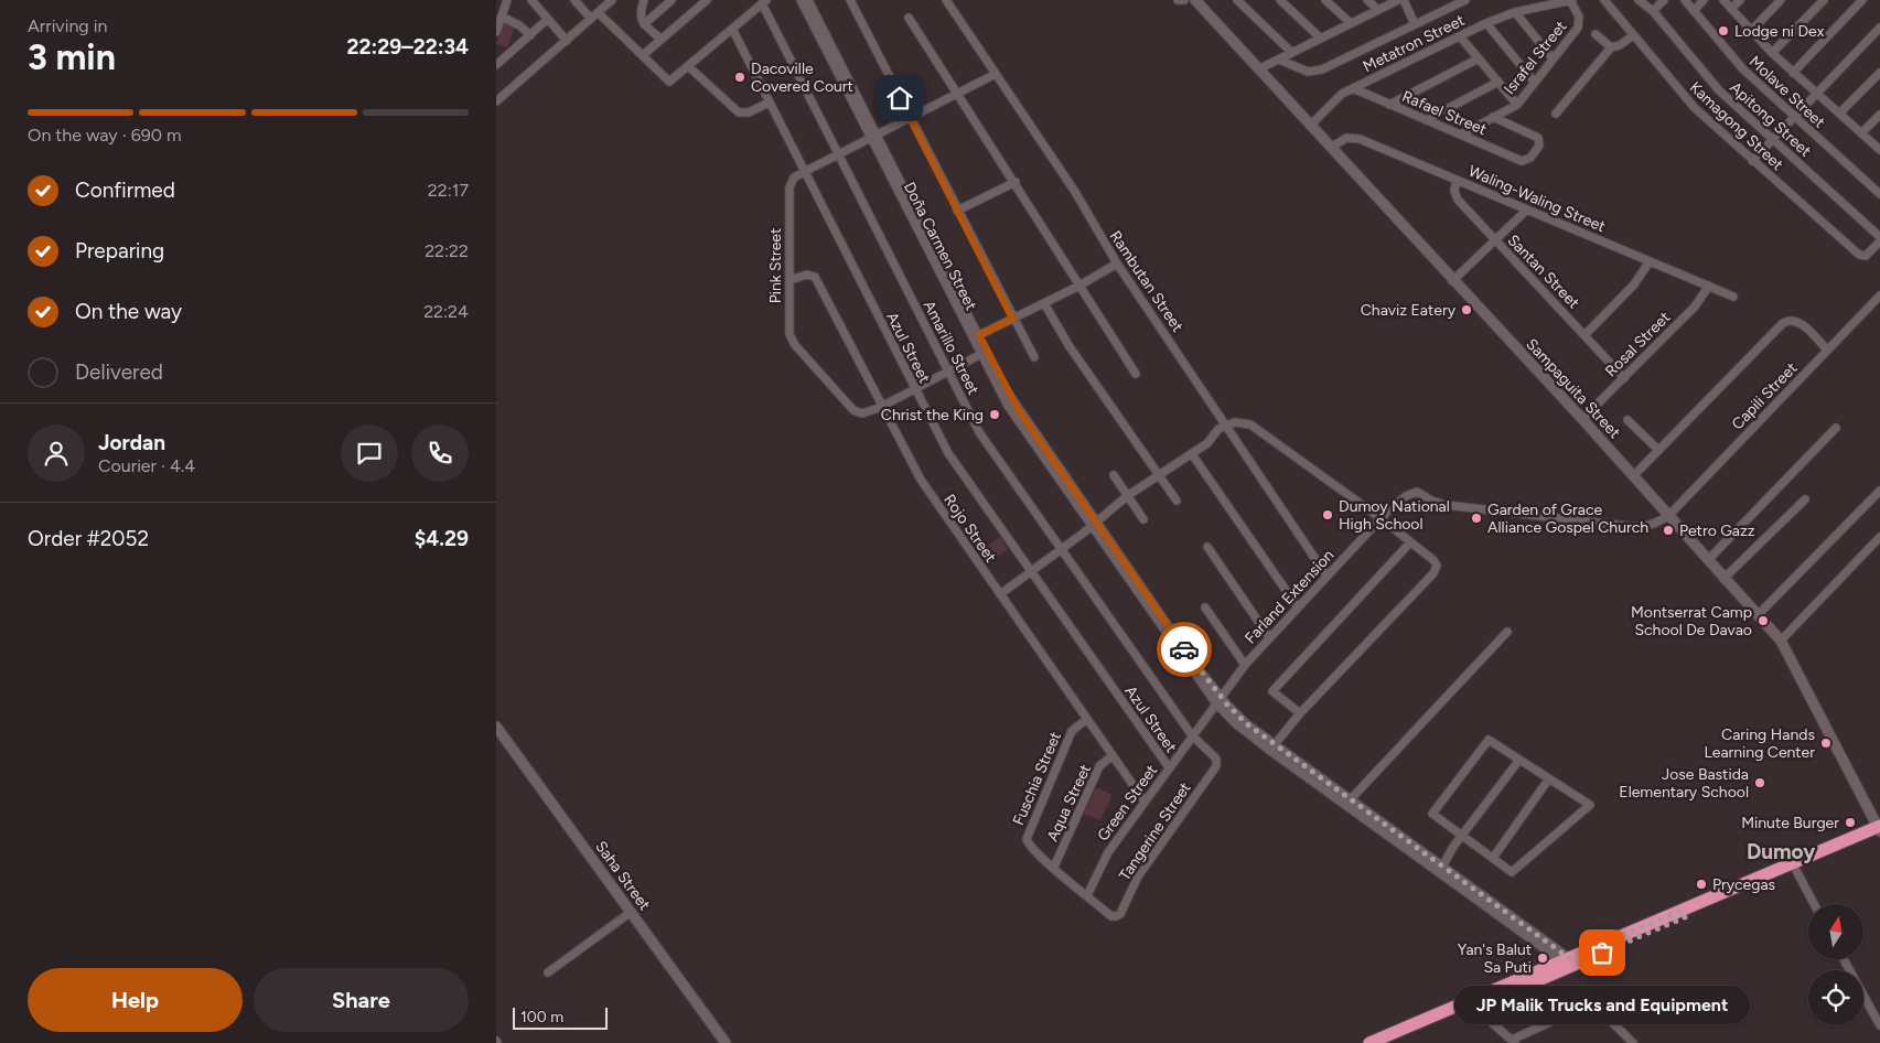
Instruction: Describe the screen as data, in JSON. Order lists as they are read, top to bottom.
{
  "streets": {
    "street": [
      "Metatron Street",
      "Israfel Street",
      "Molave Street",
      "Rafael Street",
      "Apitong Street",
      "Kamagong Street",
      "Waling-Waling Street",
      "Doña Carmen Street",
      "Pink Street",
      "Santan Street",
      "Rambutan Street",
      "Rosal Street",
      "Azul Street",
      "Amarillo Street",
      "Sampaguita Street",
      "Capili Street",
      "Rojo Street",
      "Farland Extension",
      "Fuschia Street",
      "Aqua Street",
      "Green Street",
      "Tangerine Street",
      "Saha Street"
    ]
  },
  "crossings": [
    ["Metatron Street", "Israfel Street"],
    ["Metatron Street", "Rafael Street"],
    ["Metatron Street", "Sampaguita Street"],
    ["Israfel Street", "Rafael Street"],
    ["Waling-Waling Street", "Santan Street"],
    ["Waling-Waling Street", "Rosal Street"],
    ["Waling-Waling Street", "Sampaguita Street"],
    ["Doña Carmen Street", "Pink Street"],
    ["Doña Carmen Street", "Farland Extension"],
    ["Doña Carmen Street", "Green Street"],
    ["Pink Street", "Rambutan Street"],
    ["Pink Street", "Azul Street"],
    ["Pink Street", "Amarillo Street"],
    ["Pink Street", "Rojo Street"],
    ["Santan Street", "Rosal Street"],
    ["Rambutan Street", "Farland Extension"],
    ["Rosal Street", "Sampaguita Street"],
    ["Azul Street", "Green Street"],
    ["Amarillo Street", "Green Street"],
    ["Amarillo Street", "Tangerine Street"],
    ["Sampaguita Street", "Capili Street"],
    ["Sampaguita Street", "Farland Extension"],
    ["Capili Street", "Farland Extension"],
    ["Rojo Street", "Fuschia Street"],
    ["Rojo Street", "Aqua Street"],
    ["Rojo Street", "Green Street"],
    ["Farland Extension", "Green Street"],
    ["Fuschia Street", "Aqua Street"],
    ["Fuschia Street", "Green Street"],
    ["Fuschia Street", "Tangerine Street"],
    ["Green Street", "Tangerine Street"]
  ],
  "districts": ["Dumoy"],
  "places": [
    "Lodge ni Dex",
    "Dacoville Covered Court",
    "Chaviz Eatery",
    "Christ the King",
    "Dumoy National High School",
    "Garden of Grace Alliance Gospel Church",
    "Petro Gazz",
    "Montserrat Camp School De Davao",
    "Caring Hands Learning Center",
    "Jose Bastida Elementary School",
    "Minute Burger",
    "Prycegas",
    "JP Malik Trucks and Equipment",
    "Yan's Balut Sa Puti"
  ],
  "scale_bar": "100 m",
  "north": "top",
  "page": {
    "heading": ["3 min", "Arriving in", "22:29–22:34"],
    "panel": [
      "Jordan",
      "Courier · 4.4",
      "Order #2052",
      "$4.29"
    ],
    "bar": "On the way · 690 m",
    "list": [
      ["Confirmed", "22:17"],
      ["Preparing", "22:22"],
      ["On the way", "22:24"],
      "Delivered"
    ],
    "buttons": ["Help", "Share"],
    "bubble": "JP Malik Trucks and Equipment",
    "scale": "100 m"
  }
}
